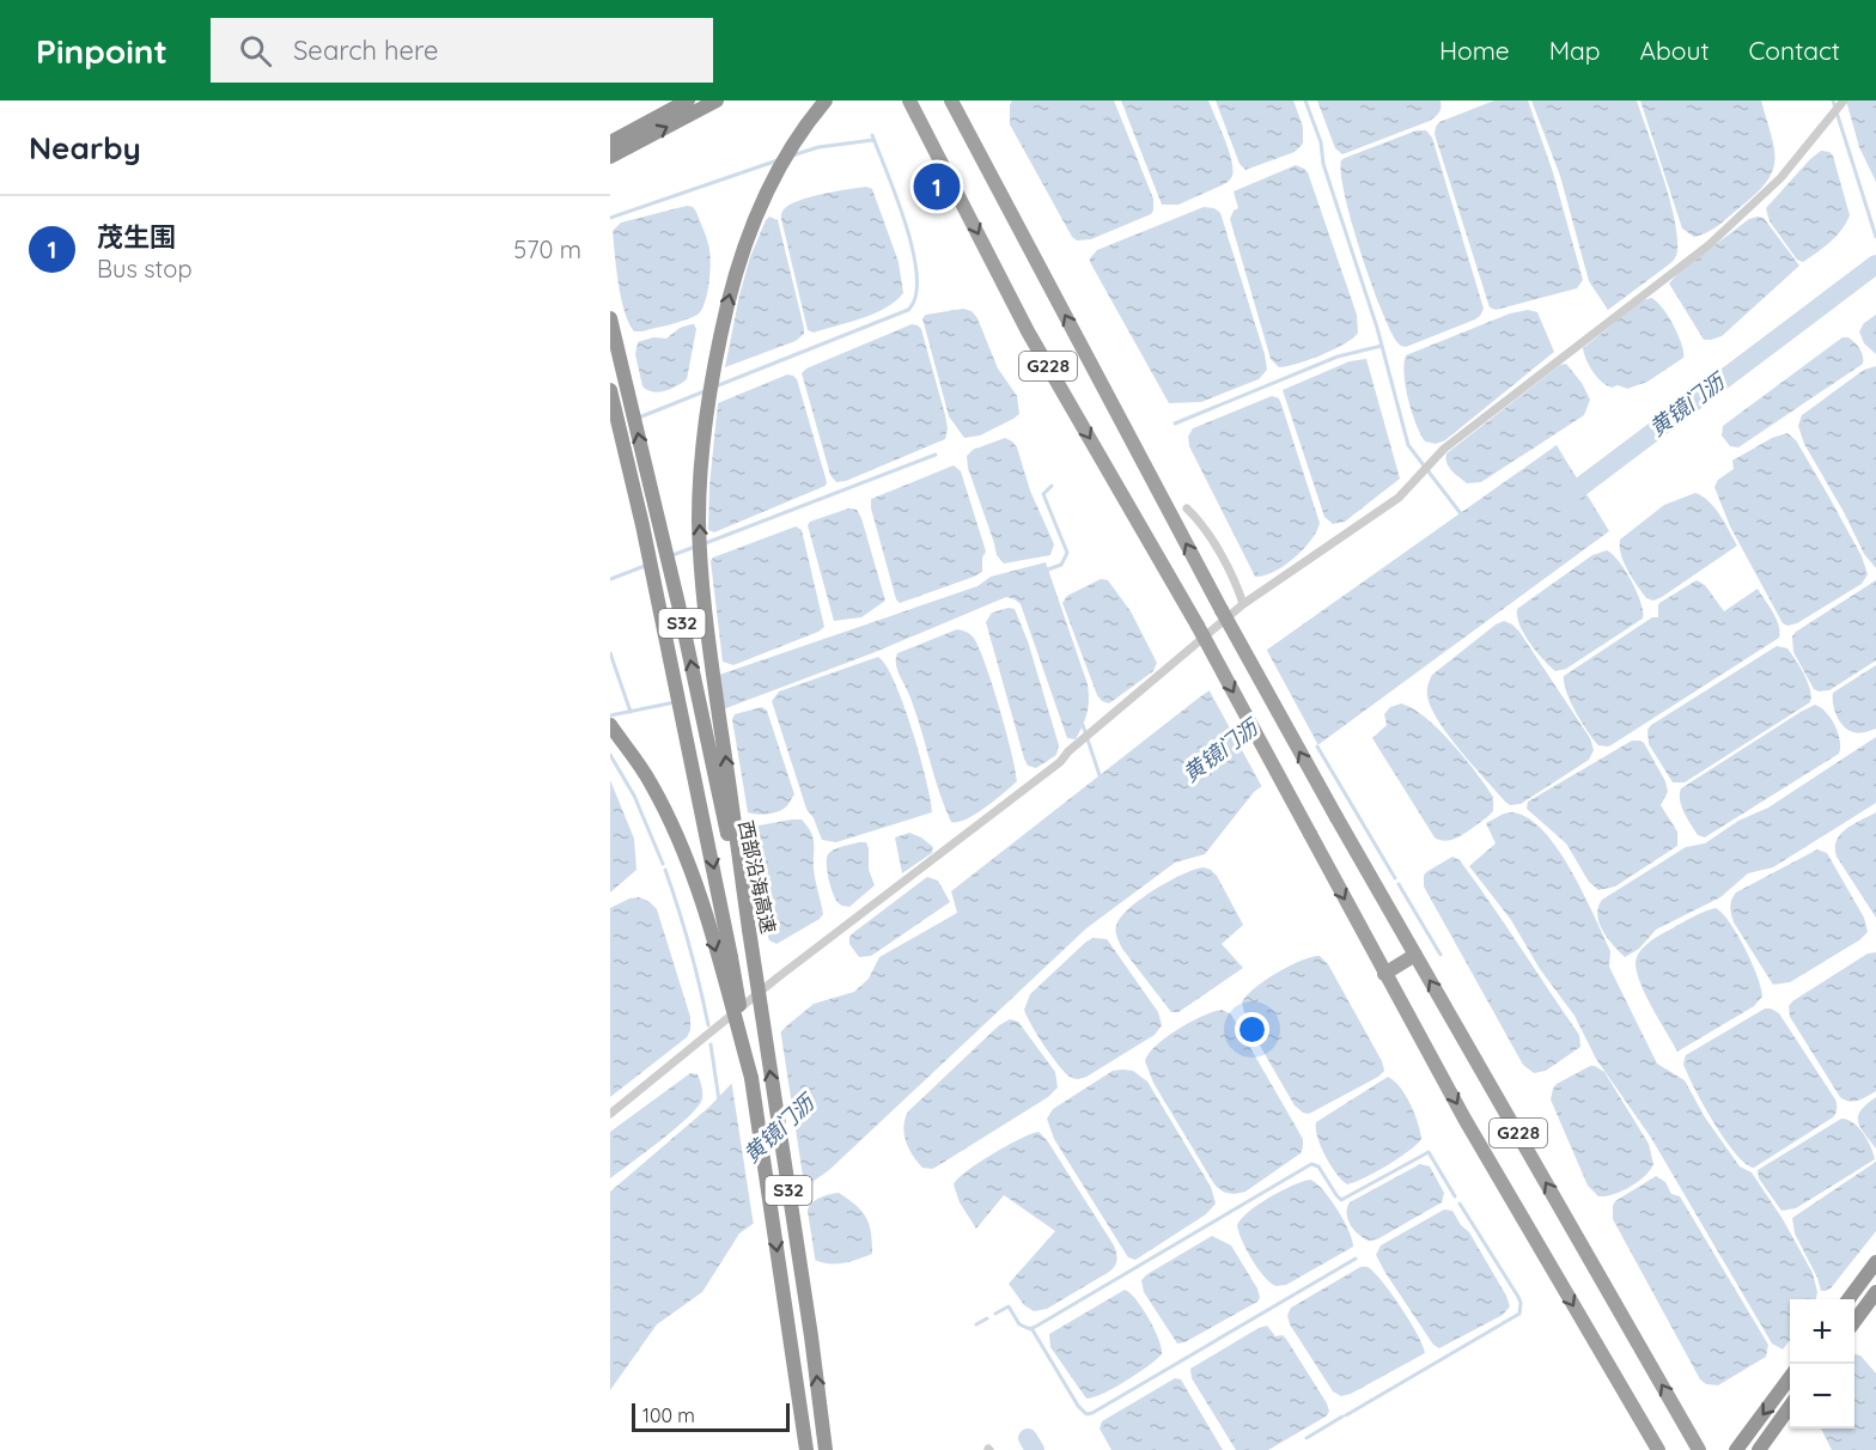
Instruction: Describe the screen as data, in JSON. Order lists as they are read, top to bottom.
{
  "streets": {
    "highway": ["G228", "S32", "西部沿海高速"]
  },
  "water": ["黄镜门沥"],
  "scale_bar": "100 m",
  "page": {
    "header": "Pinpoint",
    "search": "Search here",
    "nav": [
      "Home",
      "Map",
      "About",
      "Contact"
    ],
    "heading": "Nearby",
    "pins": "1",
    "list": [
      {
        "mark": "1",
        "name": "茂生围",
        "note": "Bus stop",
        "value": "570 m"
      }
    ],
    "map_buttons": ["+", "−"],
    "scale": "100 m"
  }
}
